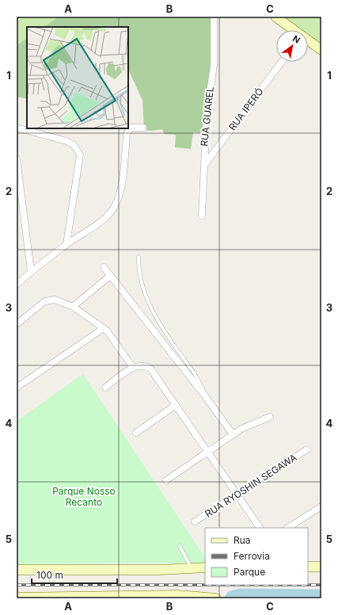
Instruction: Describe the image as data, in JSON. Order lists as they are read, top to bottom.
{
  "streets": {
    "street": ["RUA IPERÓ", "RUA GUAREL", "RUA RYOSHIN SEGAWA"]
  },
  "crossings": [
    ["RUA IPERÓ", "RUA GUAREL"]
  ],
  "parks": ["Parque Nosso Recanto"],
  "legend": ["Rua", "Ferrovia", "Parque"],
  "scale_bar": "100 m",
  "north": "top right",
  "grid": {
    "columns": ["A", "B", "C"],
    "rows": [
      "1",
      "2",
      "3",
      "4",
      "5"
    ]
  }
}
